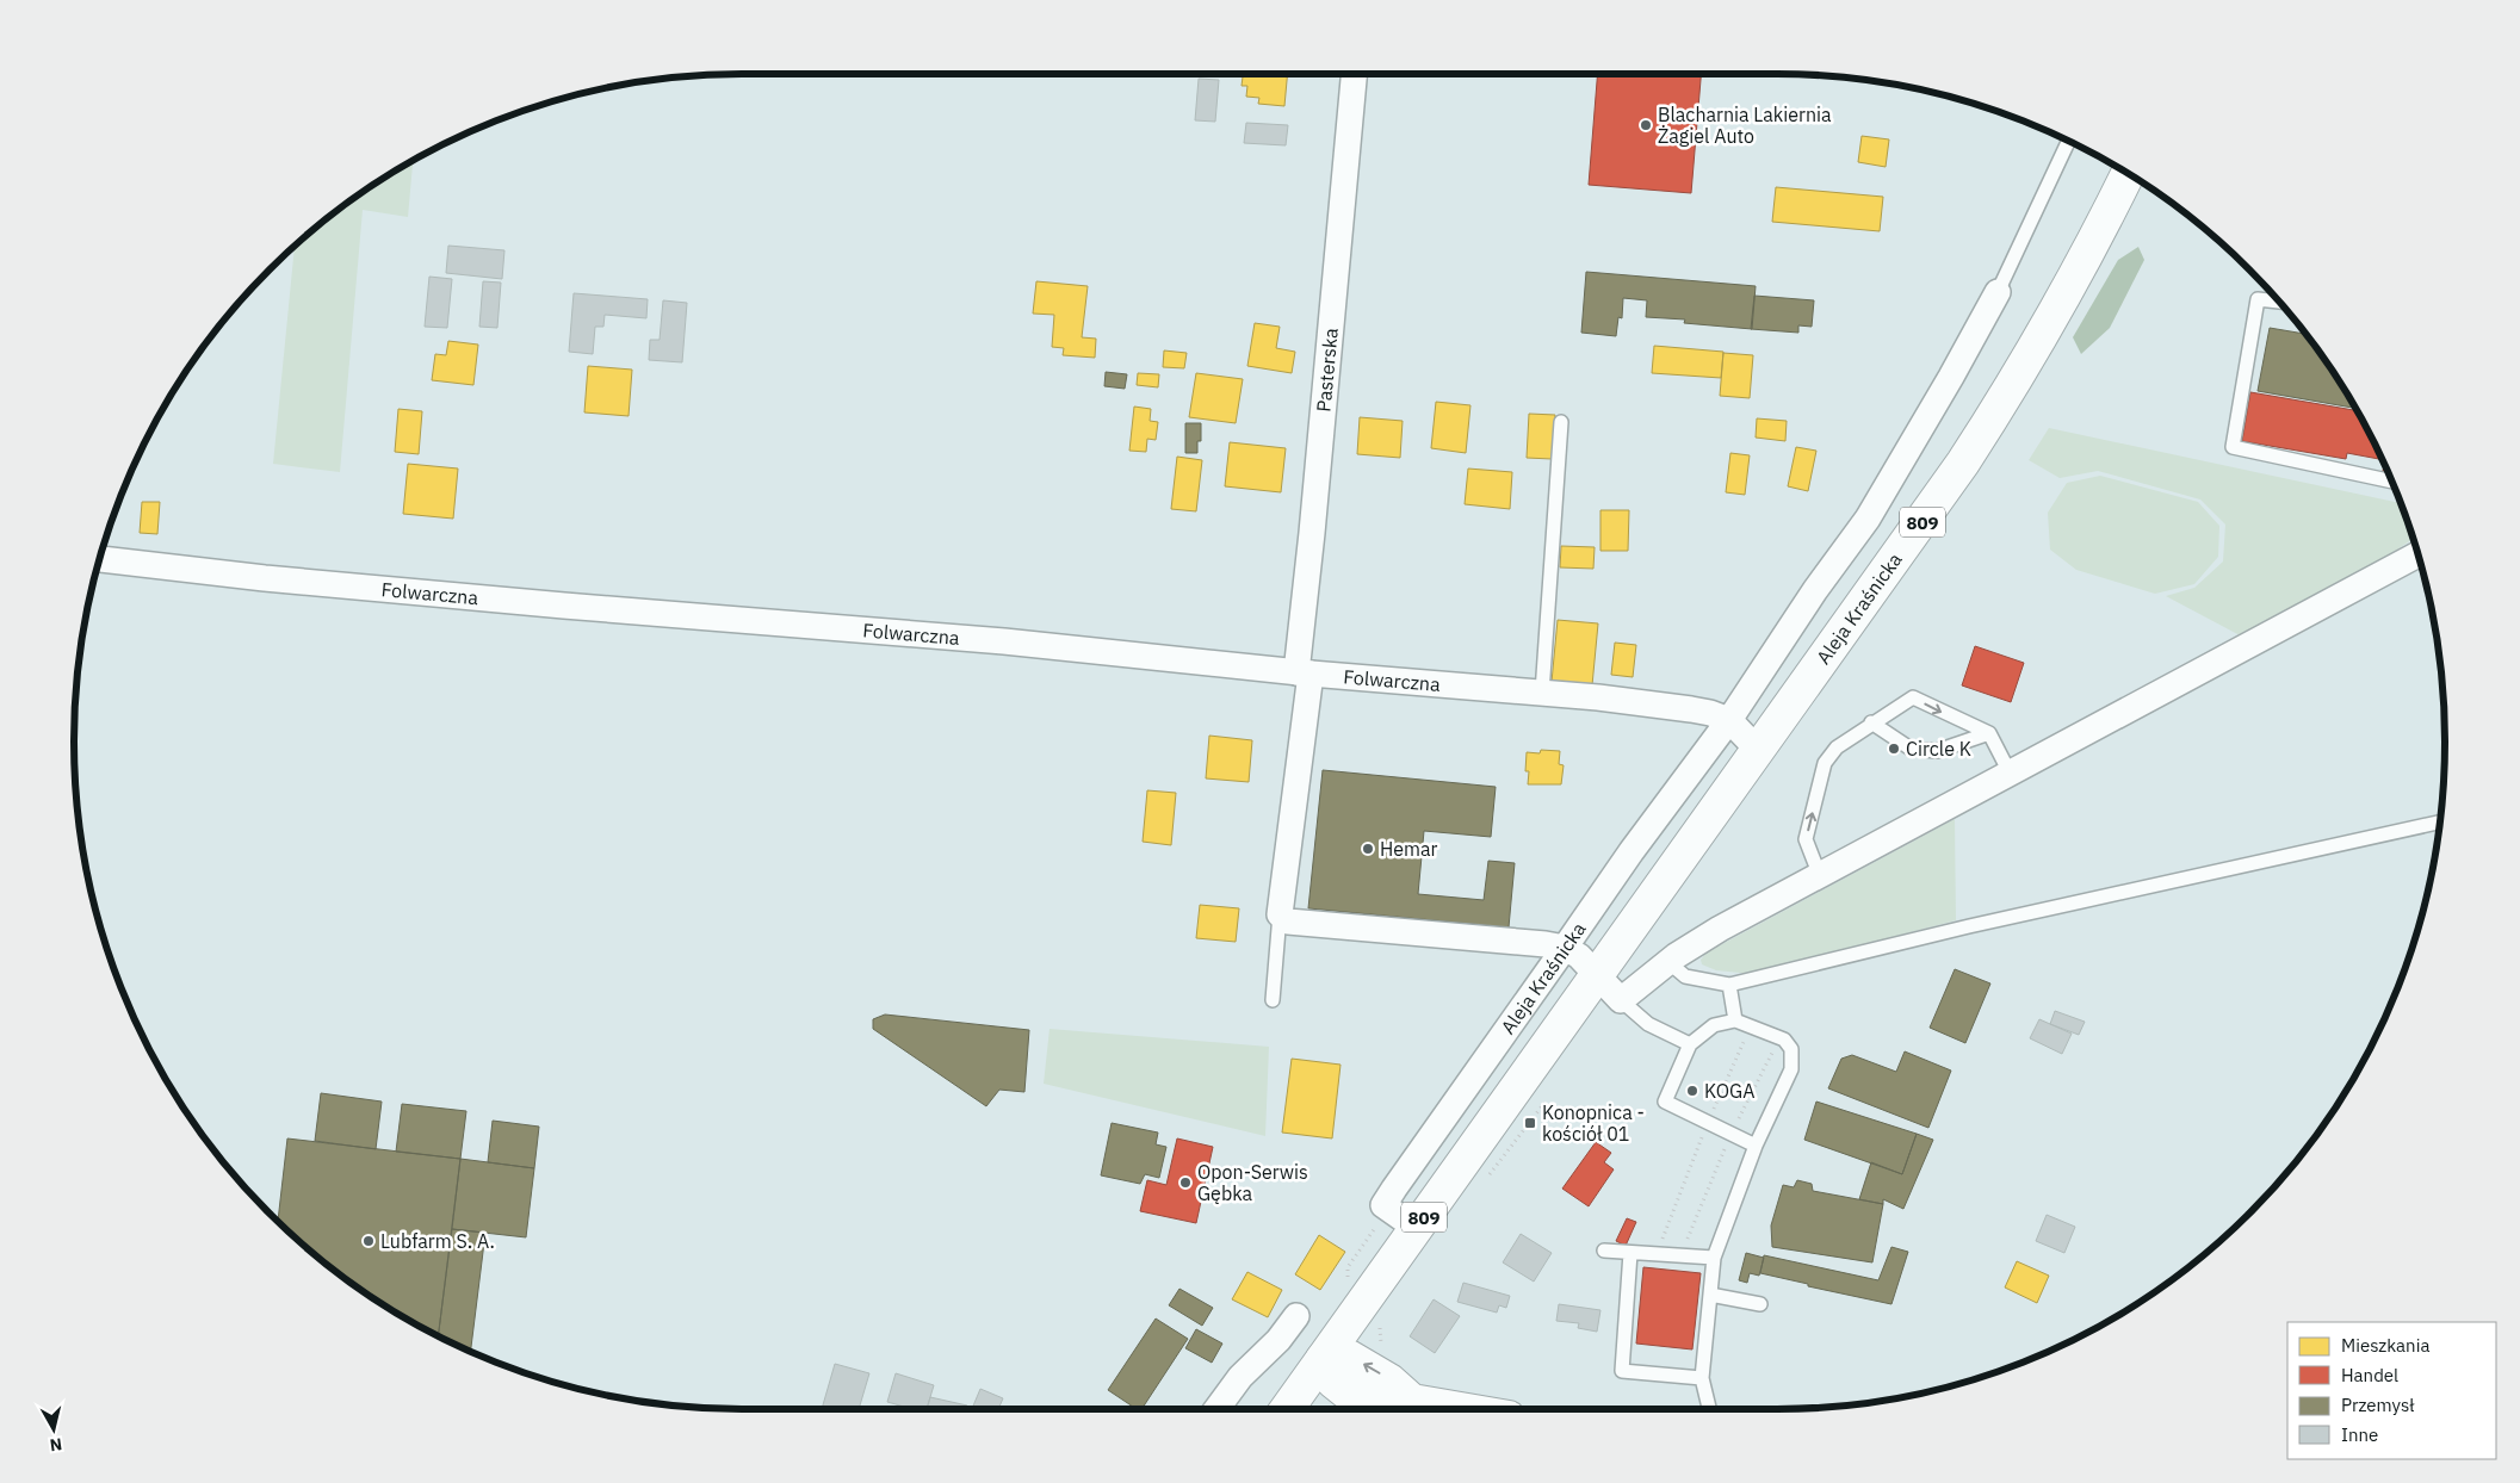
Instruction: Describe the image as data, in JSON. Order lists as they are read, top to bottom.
{
  "streets": {
    "main road": ["809", "Aleja Kraśnicka"],
    "street": ["Pasterska", "Folwarczna"]
  },
  "crossings": [
    ["Pasterska", "Folwarczna"],
    ["809", "Aleja Kraśnicka"],
    ["Folwarczna", "Aleja Kraśnicka"]
  ],
  "places": {
    "other": [
      "Blacharnia Lakiernia Żagiel Auto",
      "Circle K",
      "Hemar",
      "KOGA",
      "Opon-Serwis Gębka",
      "Lubfarm S. A."
    ],
    "transit": ["Konopnica - kościół 01"]
  },
  "legend": [
    "Mieszkania",
    "Handel",
    "Przemysł",
    "Inne"
  ],
  "north": "bottom"
}
